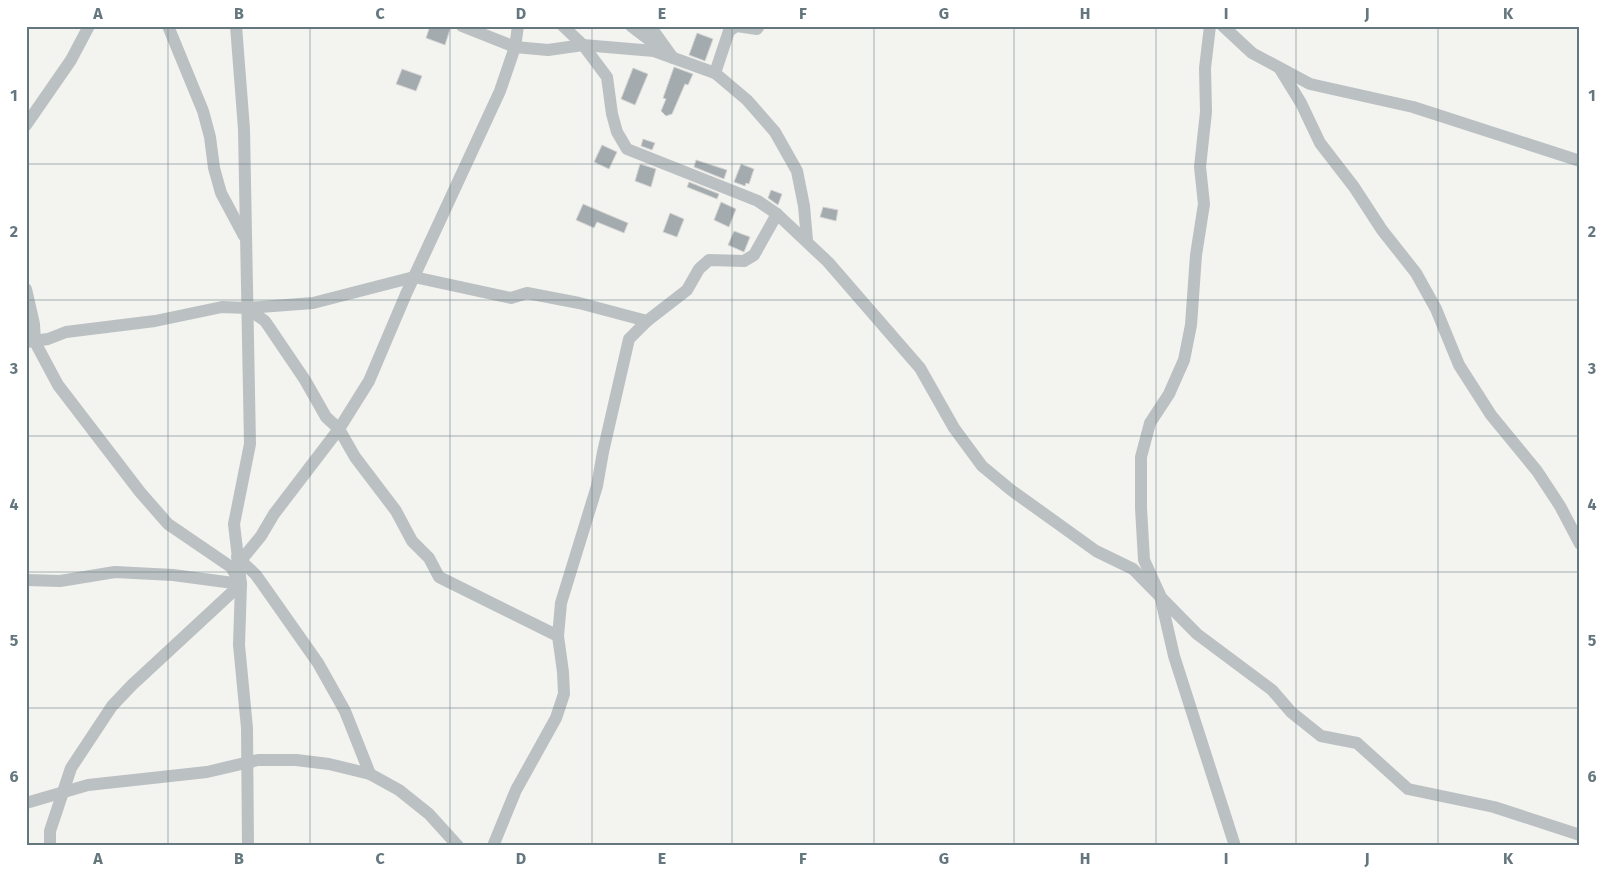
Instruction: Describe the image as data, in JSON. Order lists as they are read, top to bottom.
{
  "grid": {
    "columns": [
      "A",
      "B",
      "C",
      "D",
      "E",
      "F",
      "G",
      "H",
      "I",
      "J",
      "K"
    ],
    "rows": [
      "1",
      "2",
      "3",
      "4",
      "5",
      "6"
    ]
  }
}
